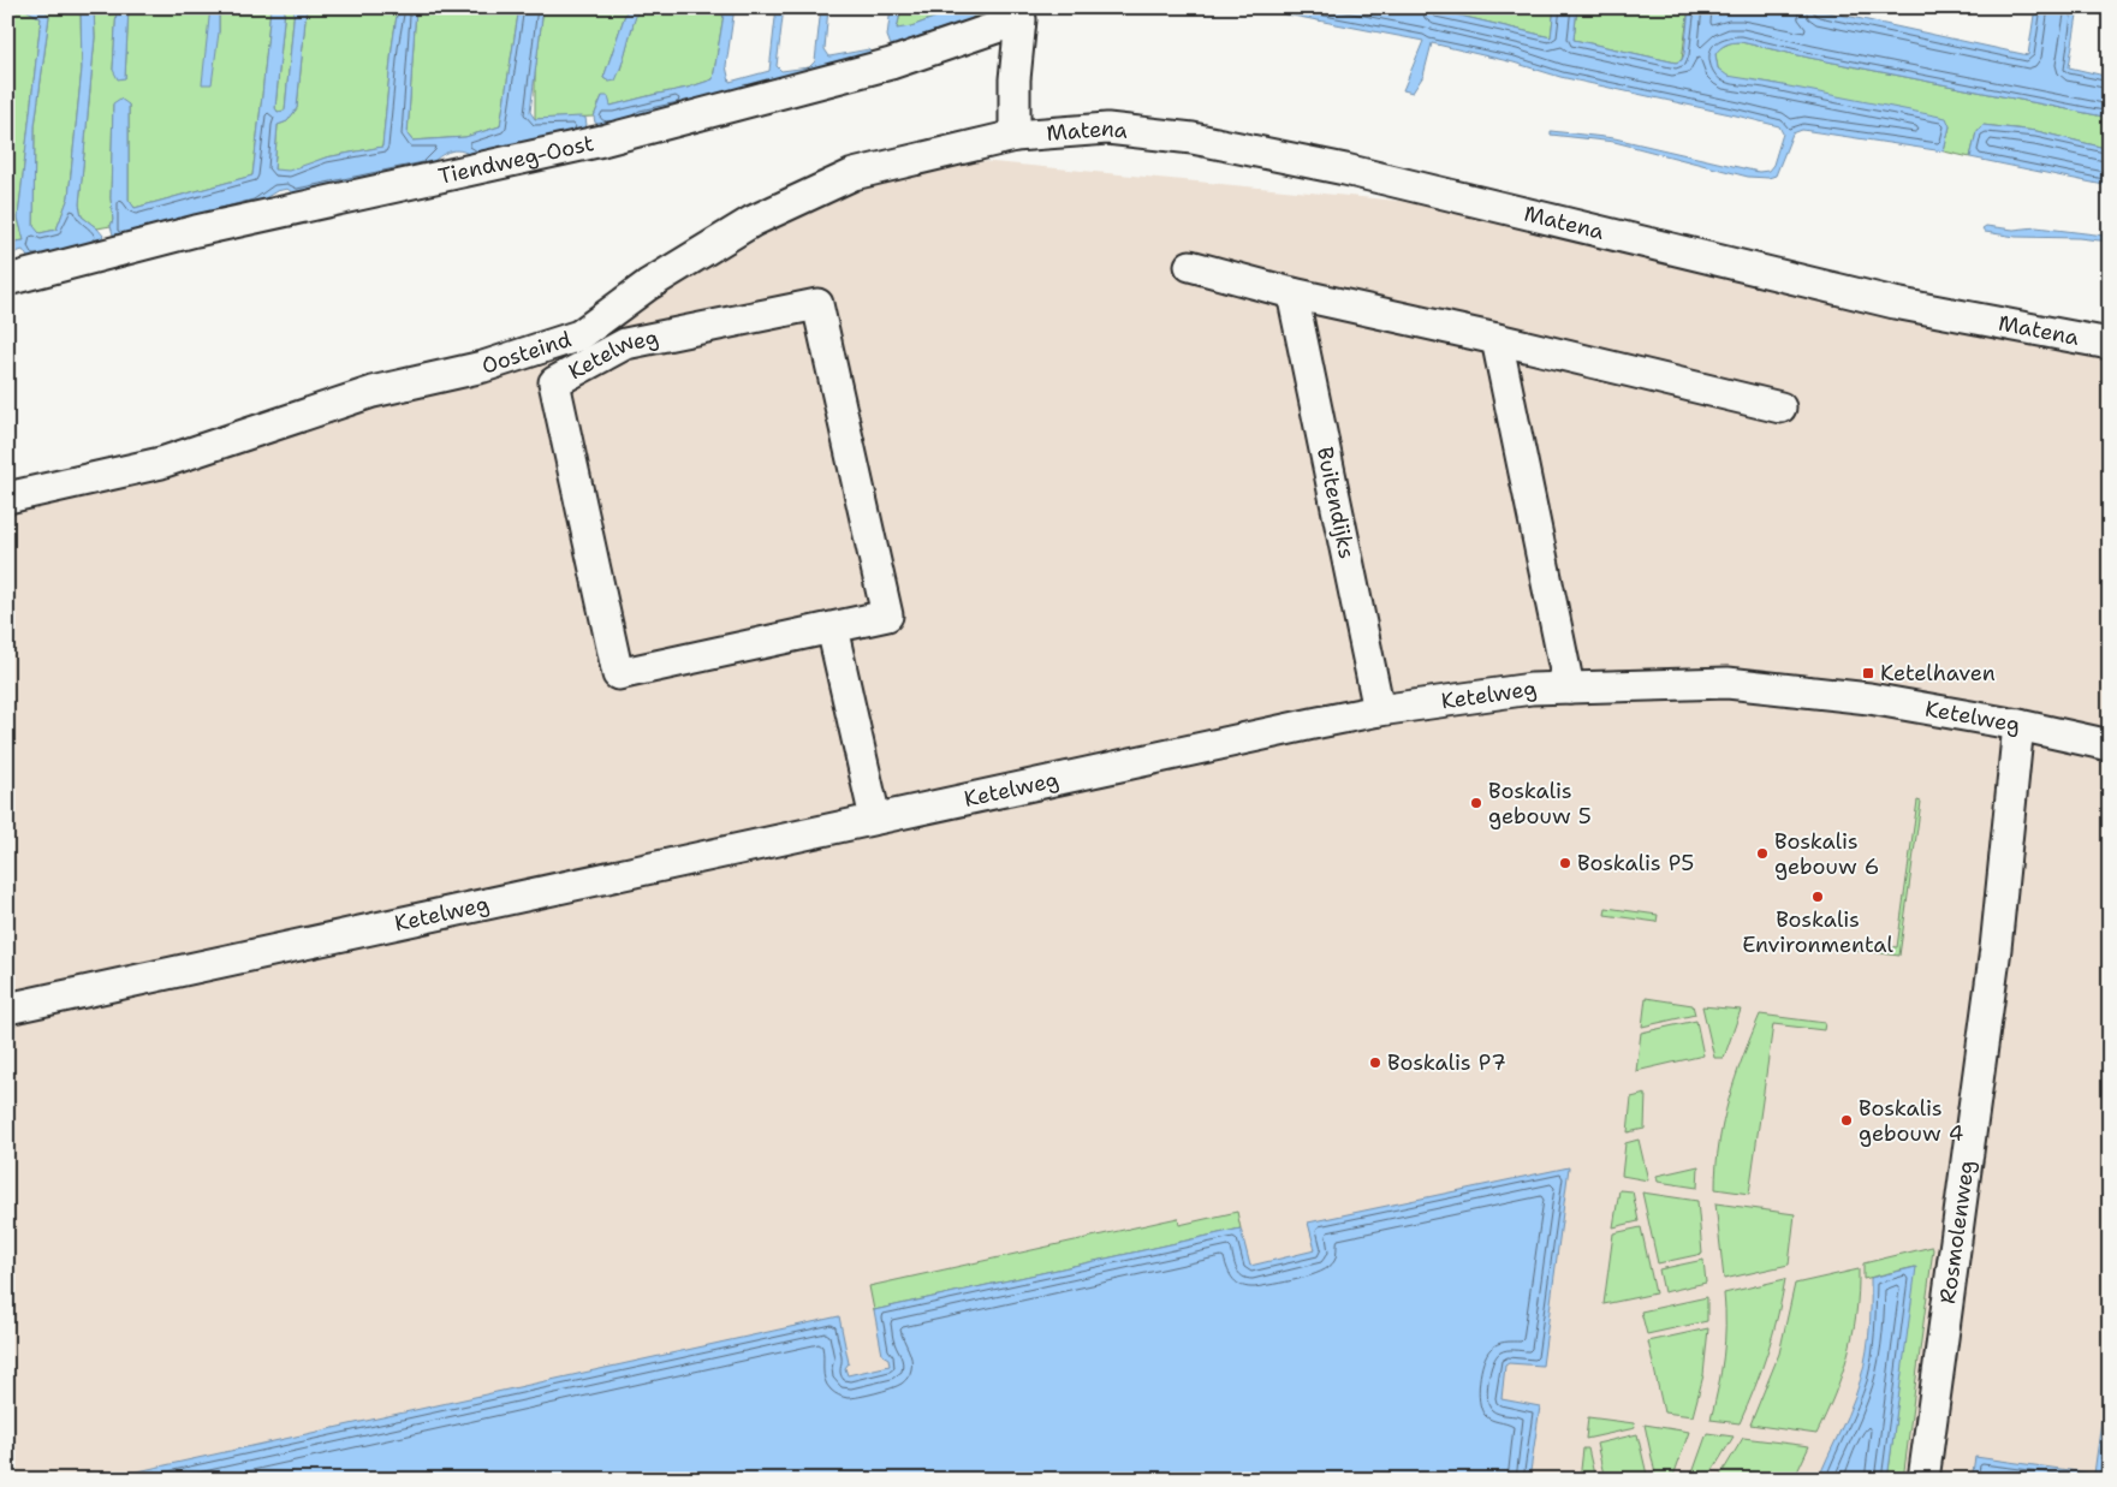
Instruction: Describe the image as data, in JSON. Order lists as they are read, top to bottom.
{
  "streets": {
    "street": [
      "Matena",
      "Tiendweg-Oost",
      "Oosteind",
      "Ketelweg",
      "Buitendijks",
      "Rosmolenweg"
    ]
  },
  "crossings": [
    ["Matena", "Tiendweg-Oost"],
    ["Matena", "Oosteind"],
    ["Tiendweg-Oost", "Oosteind"],
    ["Ketelweg", "Buitendijks"],
    ["Ketelweg", "Rosmolenweg"]
  ],
  "places": {
    "transit": ["Ketelhaven"],
    "other": [
      "Boskalis gebouw 5",
      "Boskalis gebouw 6",
      "Boskalis P5",
      "Boskalis Environmental",
      "Boskalis P7",
      "Boskalis gebouw 4"
    ]
  }
}
